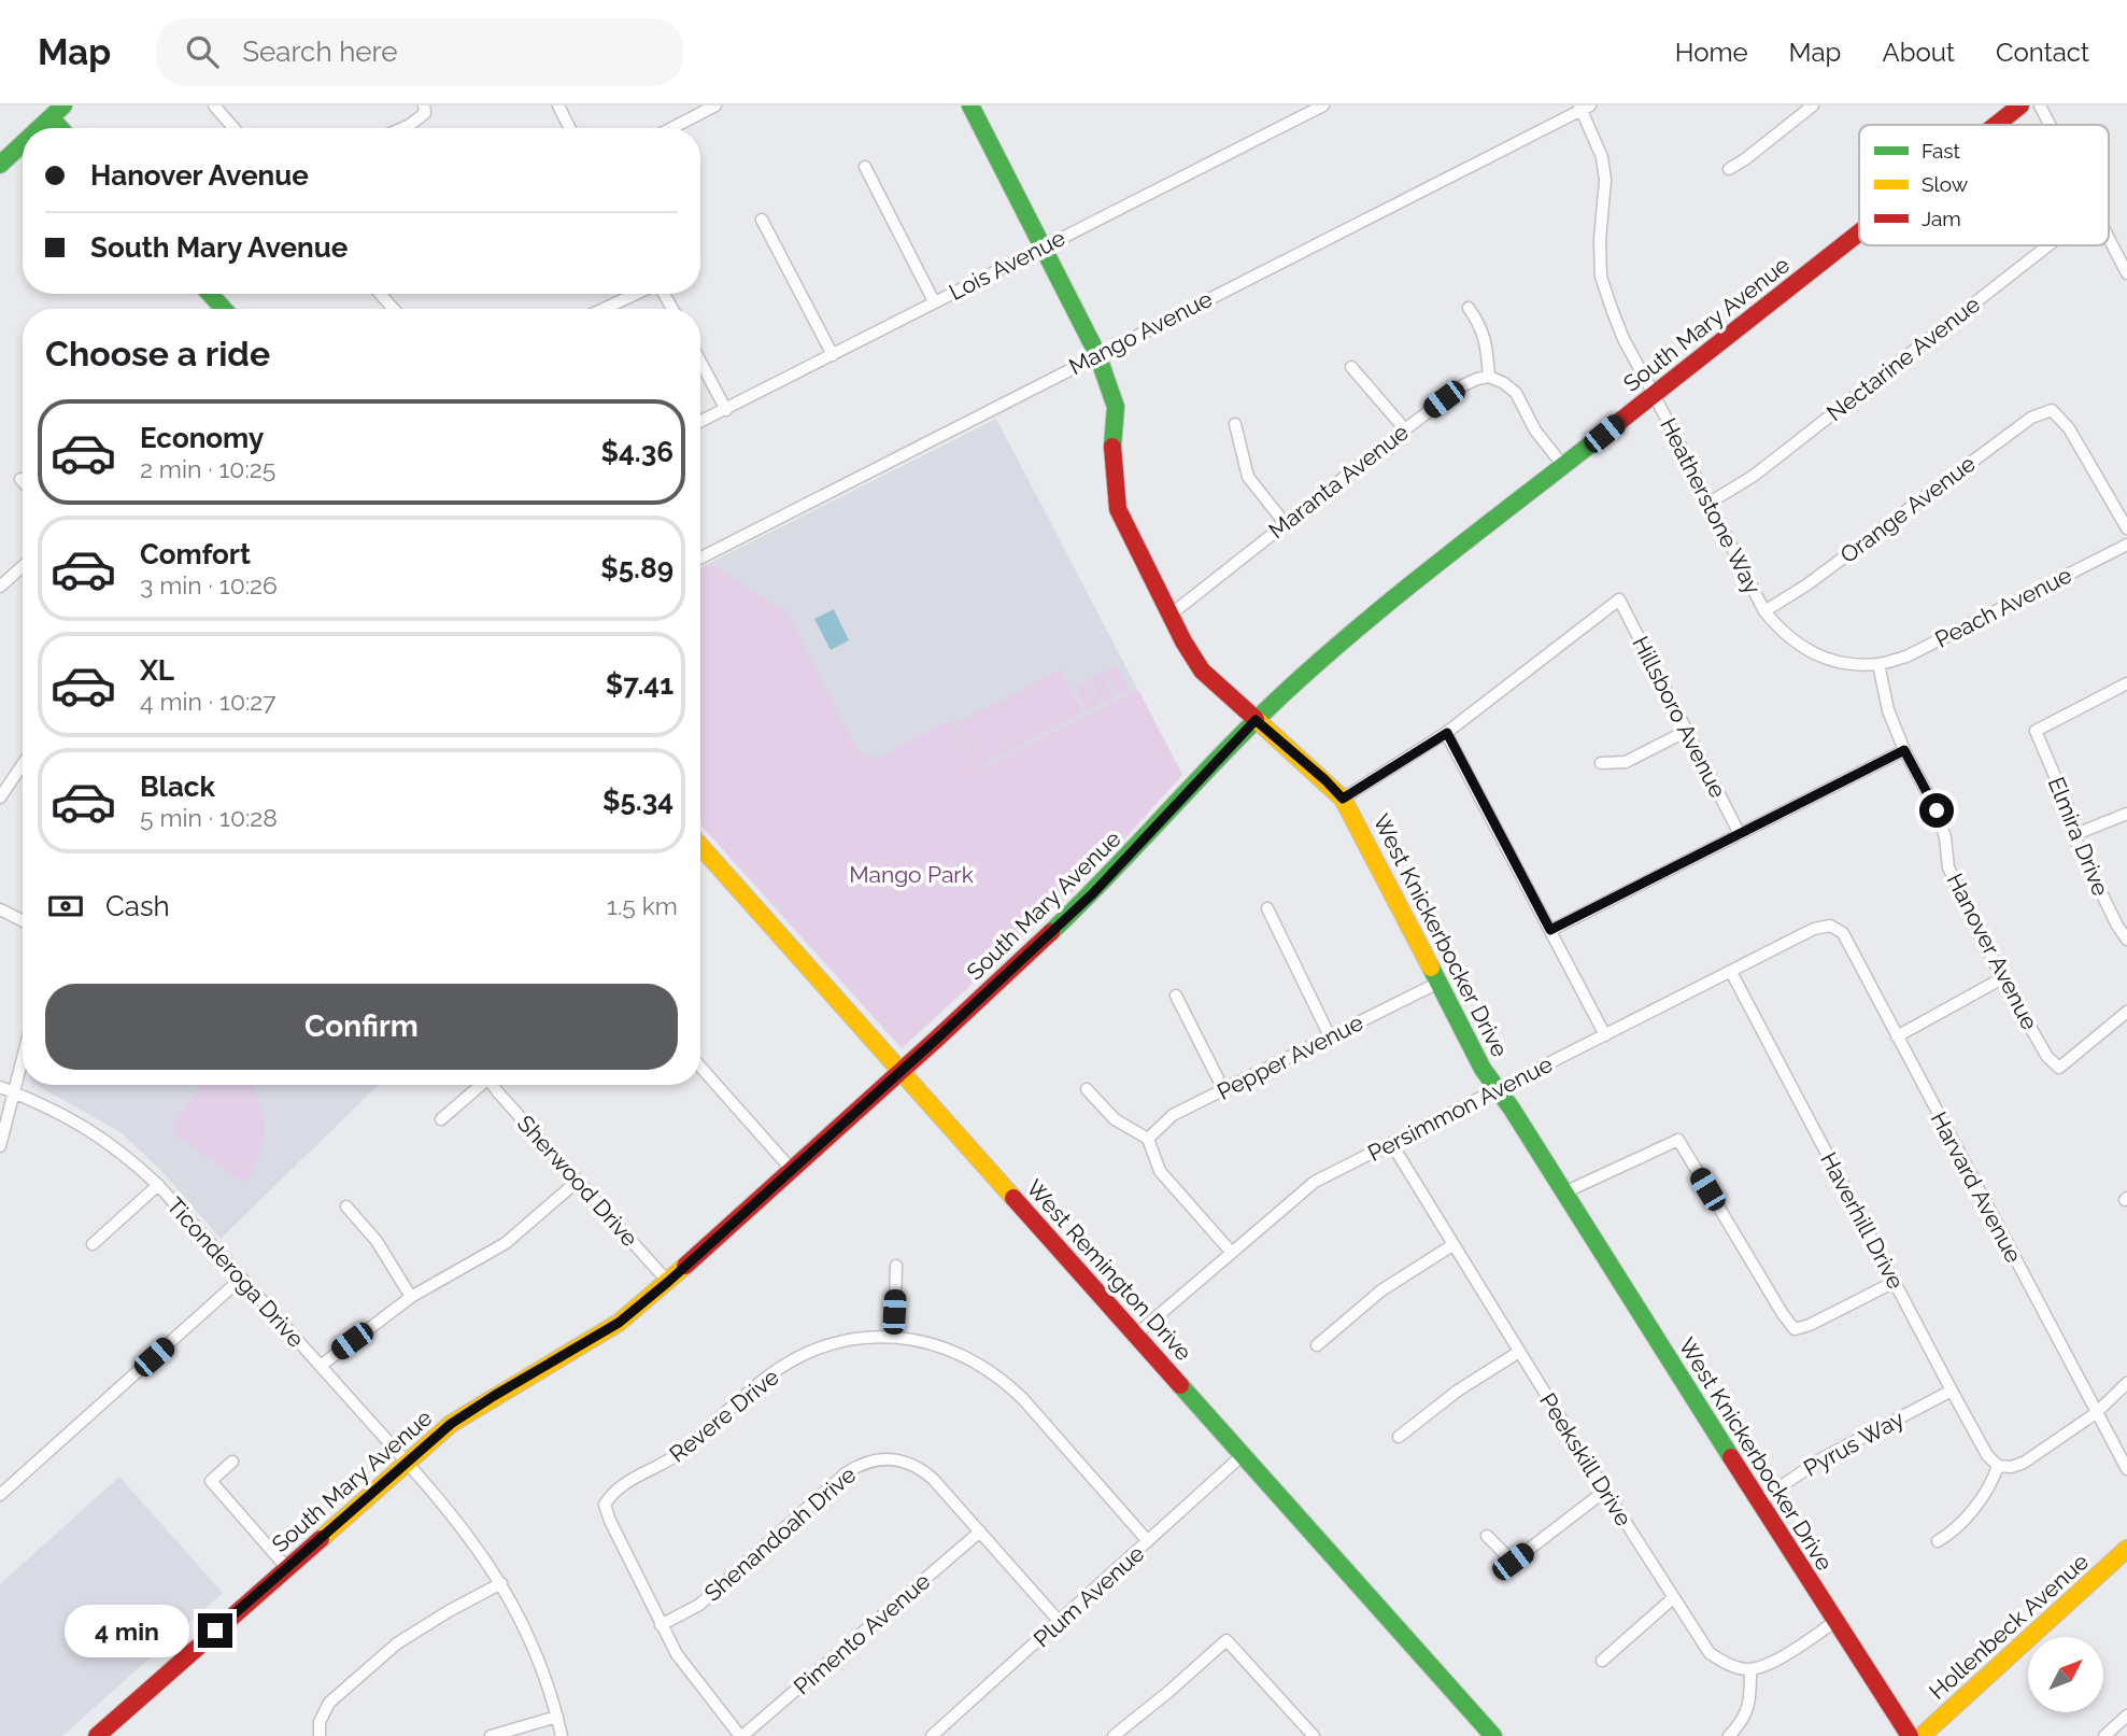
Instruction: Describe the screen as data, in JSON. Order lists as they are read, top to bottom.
{
  "streets": {
    "street": [
      "Lois Avenue",
      "South Mary Avenue",
      "Mango Avenue",
      "Nectarine Avenue",
      "Maranta Avenue",
      "Heatherstone Way",
      "Orange Avenue",
      "Peach Avenue",
      "Hillsboro Avenue",
      "Elmira Drive",
      "West Knickerbocker Drive",
      "Hanover Avenue",
      "Pepper Avenue",
      "Persimmon Avenue",
      "Sherwood Drive",
      "Harvard Avenue",
      "Haverhill Drive",
      "West Remington Drive",
      "Ticonderoga Drive",
      "Revere Drive",
      "Pyrus Way",
      "Peekskill Drive",
      "Shenandoah Drive",
      "Plum Avenue",
      "Hollenbeck Avenue",
      "Pimento Avenue"
    ]
  },
  "crossings": [
    ["Lois Avenue", "West Knickerbocker Drive"],
    ["South Mary Avenue", "Heatherstone Way"],
    ["South Mary Avenue", "West Knickerbocker Drive"],
    ["South Mary Avenue", "Sherwood Drive"],
    ["South Mary Avenue", "West Remington Drive"],
    ["South Mary Avenue", "Ticonderoga Drive"],
    ["Mango Avenue", "Heatherstone Way"],
    ["Mango Avenue", "West Knickerbocker Drive"],
    ["Nectarine Avenue", "Heatherstone Way"],
    ["Maranta Avenue", "West Knickerbocker Drive"],
    ["Heatherstone Way", "Orange Avenue"],
    ["Heatherstone Way", "Peach Avenue"],
    ["Heatherstone Way", "Hanover Avenue"],
    ["Peach Avenue", "Hanover Avenue"],
    ["West Knickerbocker Drive", "Pepper Avenue"],
    ["West Knickerbocker Drive", "Persimmon Avenue"],
    ["West Knickerbocker Drive", "Pyrus Way"],
    ["Persimmon Avenue", "Harvard Avenue"],
    ["Persimmon Avenue", "Haverhill Drive"],
    ["Persimmon Avenue", "West Remington Drive"],
    ["Persimmon Avenue", "Peekskill Drive"],
    ["Haverhill Drive", "Pyrus Way"],
    ["West Remington Drive", "Plum Avenue"],
    ["Revere Drive", "Shenandoah Drive"],
    ["Revere Drive", "Plum Avenue"],
    ["Shenandoah Drive", "Plum Avenue"],
    ["Shenandoah Drive", "Pimento Avenue"]
  ],
  "parks": ["Mango Park"],
  "legend": ["Fast", "Slow", "Jam"],
  "north": "top right",
  "page": {
    "header": "Map",
    "search": "Search here",
    "nav": [
      "Home",
      "Map",
      "About",
      "Contact"
    ],
    "banner": ["Hanover Avenue", "South Mary Avenue"],
    "heading": "Choose a ride",
    "list": [
      {
        "name": "Economy",
        "note": "2 min · 10:25",
        "value": "$4.36"
      },
      {
        "name": "Comfort",
        "note": "3 min · 10:26",
        "value": "$5.89"
      },
      {
        "name": "XL",
        "note": "4 min · 10:27",
        "value": "$7.41"
      },
      {
        "name": "Black",
        "note": "5 min · 10:28",
        "value": "$5.34"
      }
    ],
    "pay": ["Cash", "1.5 km"],
    "buttons": "Confirm",
    "bubble": "4 min"
  }
}
